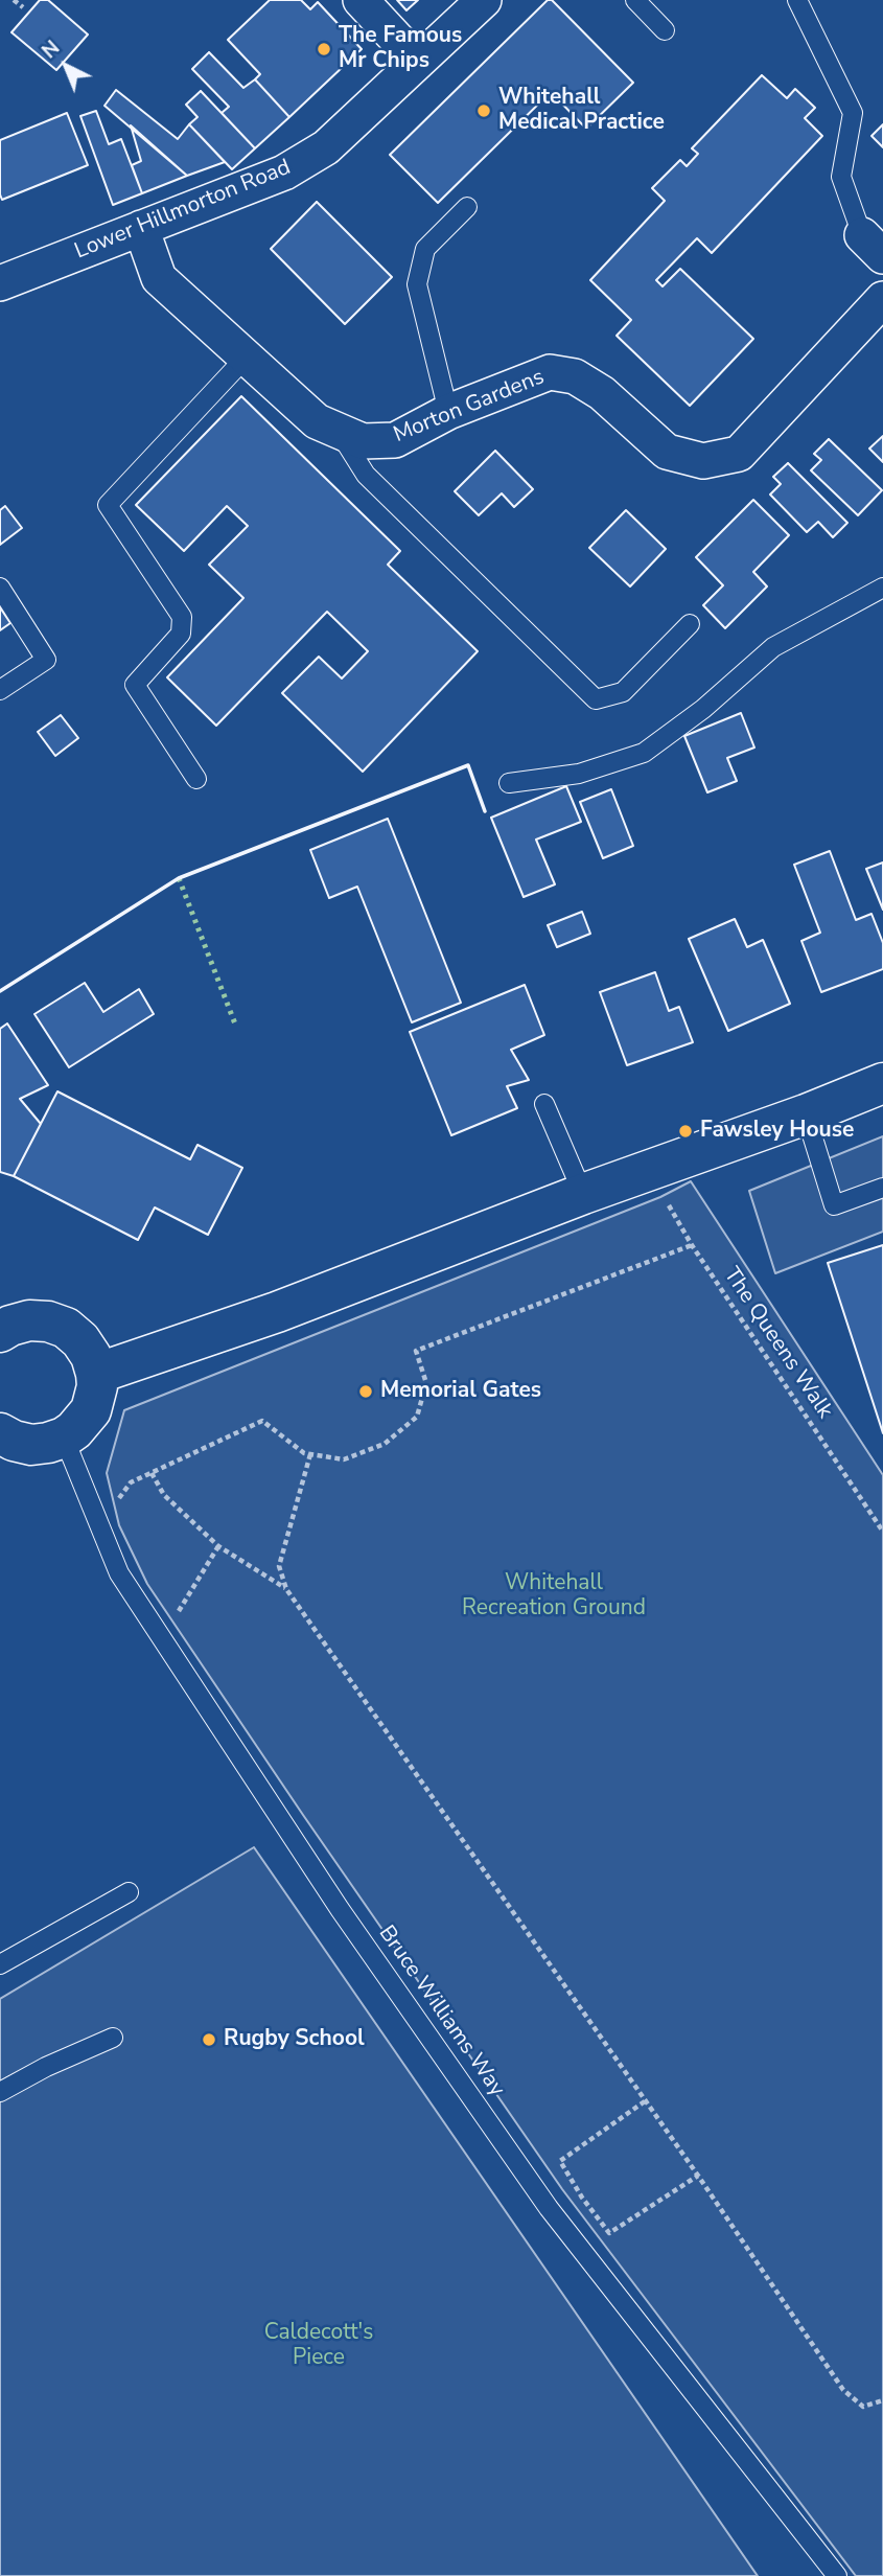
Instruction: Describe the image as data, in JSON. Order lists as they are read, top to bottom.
{
  "streets": {
    "street": ["Lower Hillmorton Road", "Morton Gardens"],
    "lane": ["Bruce Williams Way"],
    "path": ["The Queens Walk"]
  },
  "crossings": [
    ["Lower Hillmorton Road", "Morton Gardens"]
  ],
  "parks": ["Whitehall Recreation Ground", "Caldecott's Piece"],
  "places": [
    "The Famous Mr Chips",
    "Whitehall Medical Practice",
    "Fawsley House",
    "Memorial Gates",
    "Rugby School"
  ],
  "north": "top left"
}
